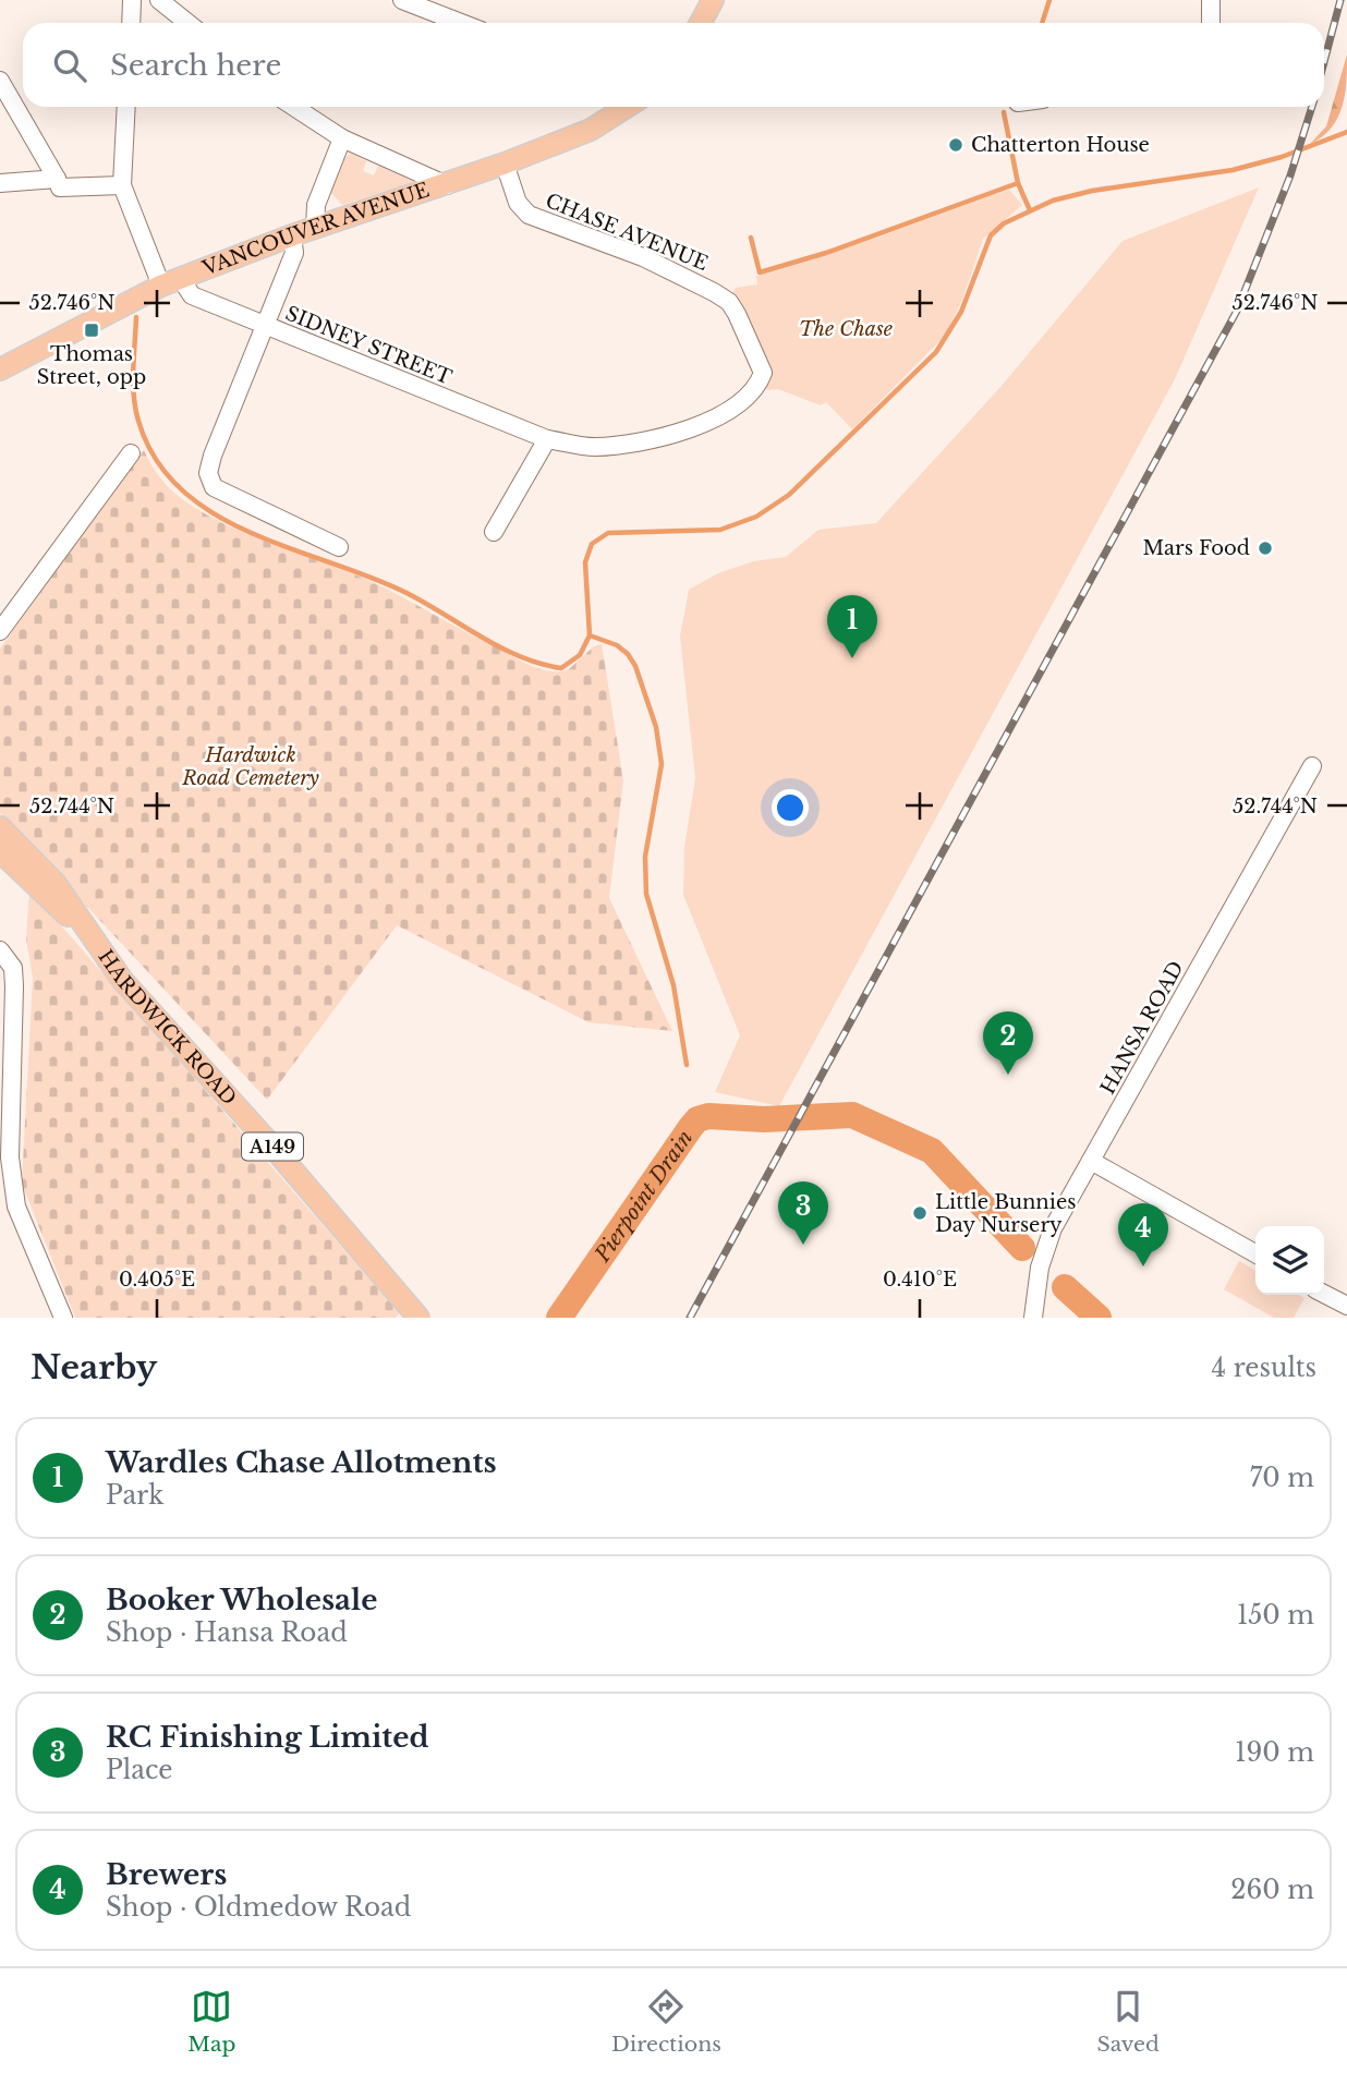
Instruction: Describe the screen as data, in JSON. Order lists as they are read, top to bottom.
{
  "streets": {
    "main road": ["VANCOUVER AVENUE", "HARDWICK ROAD", "A149"],
    "street": ["CHASE AVENUE", "SIDNEY STREET", "HANSA ROAD"]
  },
  "crossings": [
    ["VANCOUVER AVENUE", "CHASE AVENUE"],
    ["VANCOUVER AVENUE", "SIDNEY STREET"],
    ["CHASE AVENUE", "SIDNEY STREET"]
  ],
  "water": ["Pierpoint Drain"],
  "parks": ["The Chase", "Hardwick Road Cemetery"],
  "places": {
    "other": ["Chatterton House", "Mars Food", "Little Bunnies Day Nursery"],
    "transit": ["Thomas Street, opp"]
  },
  "page": {
    "search": "Search here",
    "pins": [
      "1",
      "2",
      "3",
      "4"
    ],
    "heading": ["Nearby", "4 results"],
    "list": [
      {
        "mark": "1",
        "name": "Wardles Chase Allotments",
        "note": "Park",
        "value": "70 m"
      },
      {
        "mark": "2",
        "name": "Booker Wholesale",
        "note": "Shop · Hansa Road",
        "value": "150 m"
      },
      {
        "mark": "3",
        "name": "RC Finishing Limited",
        "note": "Place",
        "value": "190 m"
      },
      {
        "mark": "4",
        "name": "Brewers",
        "note": "Shop · Oldmedow Road",
        "value": "260 m"
      }
    ],
    "nav": ["Map", "Directions", "Saved"]
  },
  "coordinates": [
    "52.746°N",
    "52.744°N",
    "0.405°E",
    "0.410°E"
  ]
}
